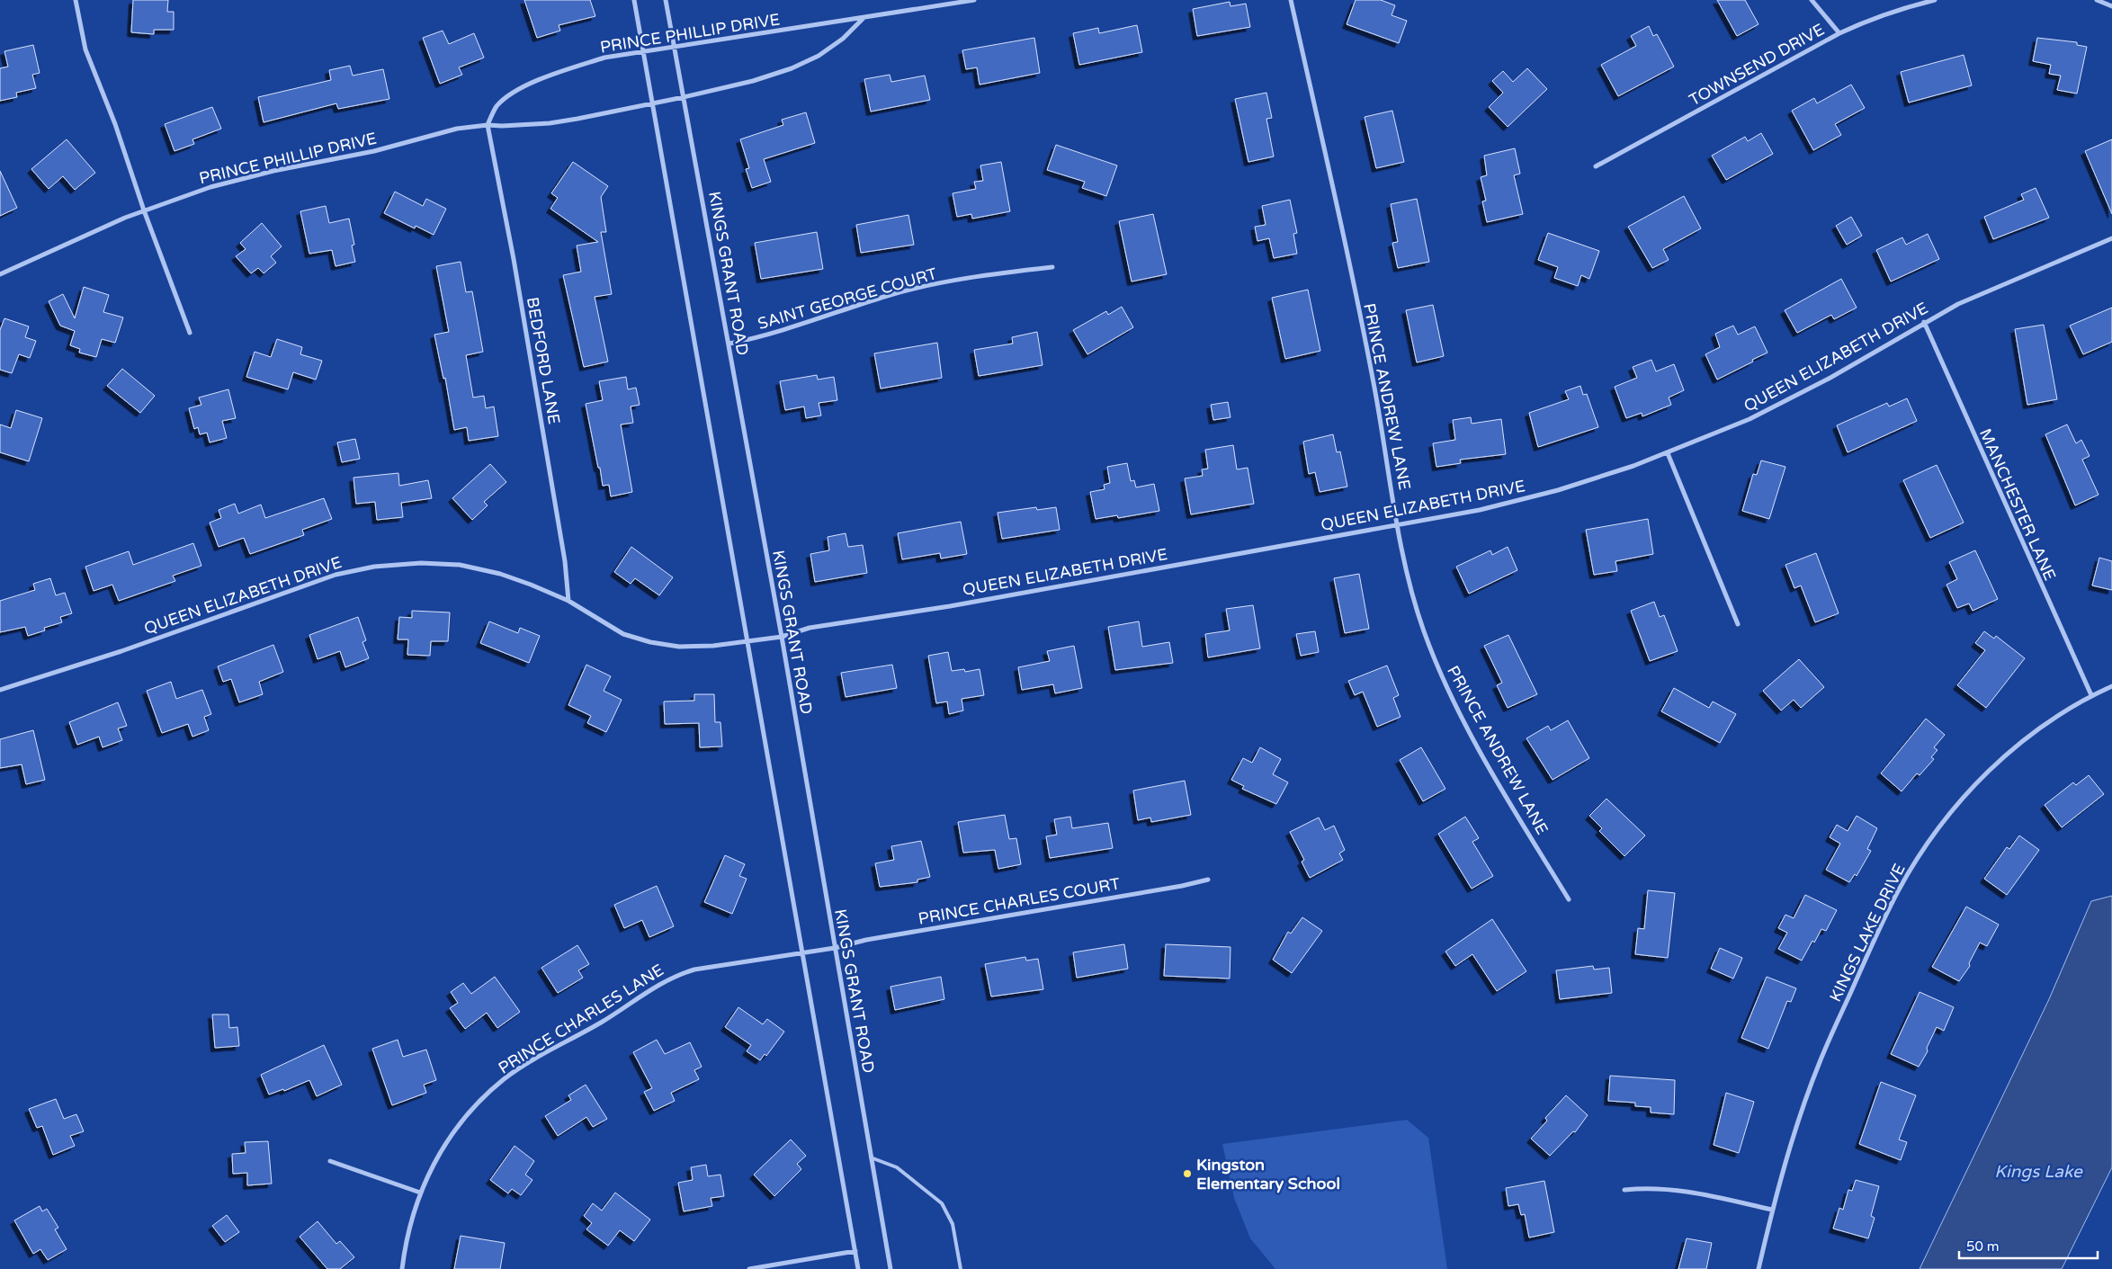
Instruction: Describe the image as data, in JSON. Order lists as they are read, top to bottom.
{
  "streets": {
    "street": [
      "PRINCE PHILLIP DRIVE",
      "TOWNSEND DRIVE",
      "KINGS GRANT ROAD",
      "SAINT GEORGE COURT",
      "QUEEN ELIZABETH DRIVE",
      "BEDFORD LANE",
      "PRINCE ANDREW LANE",
      "MANCHESTER LANE",
      "PRINCE CHARLES COURT",
      "KINGS LAKE DRIVE",
      "PRINCE CHARLES LANE"
    ]
  },
  "crossings": [
    ["PRINCE PHILLIP DRIVE", "KINGS GRANT ROAD"],
    ["PRINCE PHILLIP DRIVE", "BEDFORD LANE"],
    ["KINGS GRANT ROAD", "SAINT GEORGE COURT"],
    ["KINGS GRANT ROAD", "QUEEN ELIZABETH DRIVE"],
    ["KINGS GRANT ROAD", "PRINCE CHARLES COURT"],
    ["KINGS GRANT ROAD", "PRINCE CHARLES LANE"],
    ["QUEEN ELIZABETH DRIVE", "BEDFORD LANE"],
    ["QUEEN ELIZABETH DRIVE", "PRINCE ANDREW LANE"],
    ["QUEEN ELIZABETH DRIVE", "MANCHESTER LANE"],
    ["MANCHESTER LANE", "KINGS LAKE DRIVE"],
    ["PRINCE CHARLES COURT", "PRINCE CHARLES LANE"]
  ],
  "water": ["Kings Lake"],
  "places": ["Kingston Elementary School"],
  "scale_bar": "50 m"
}
